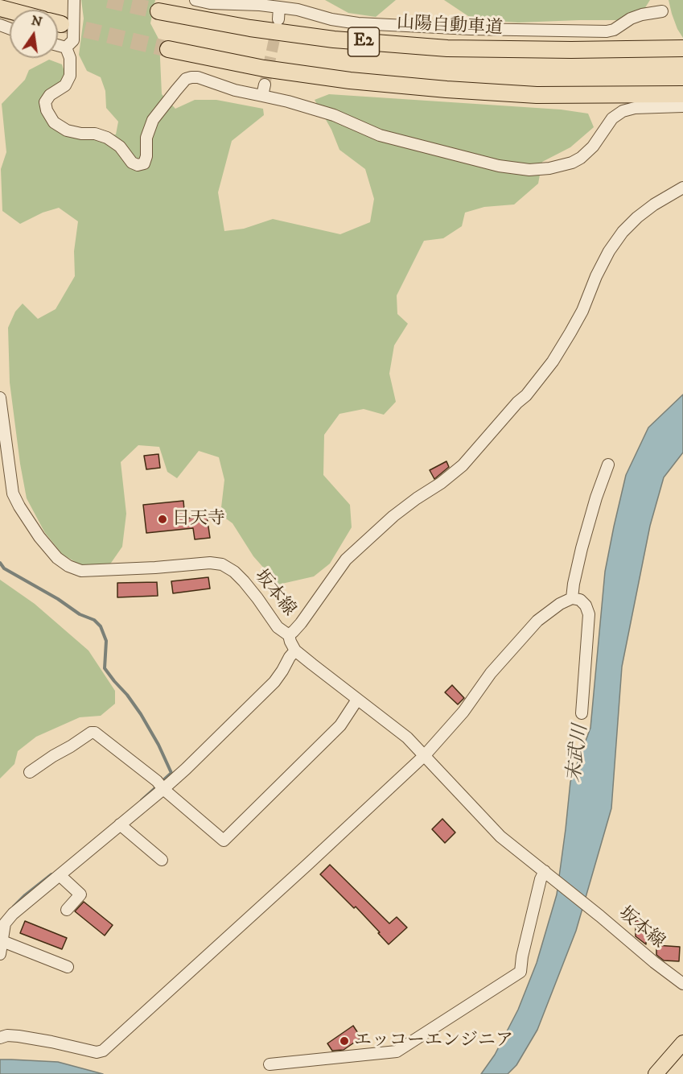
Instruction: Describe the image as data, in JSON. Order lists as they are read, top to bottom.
{
  "streets": {
    "highway": ["山陽自動車道", "E2"],
    "street": ["坂本線"]
  },
  "water": ["末武川"],
  "places": ["日天寺", "エッコーエンジニア"],
  "north": "top"
}
